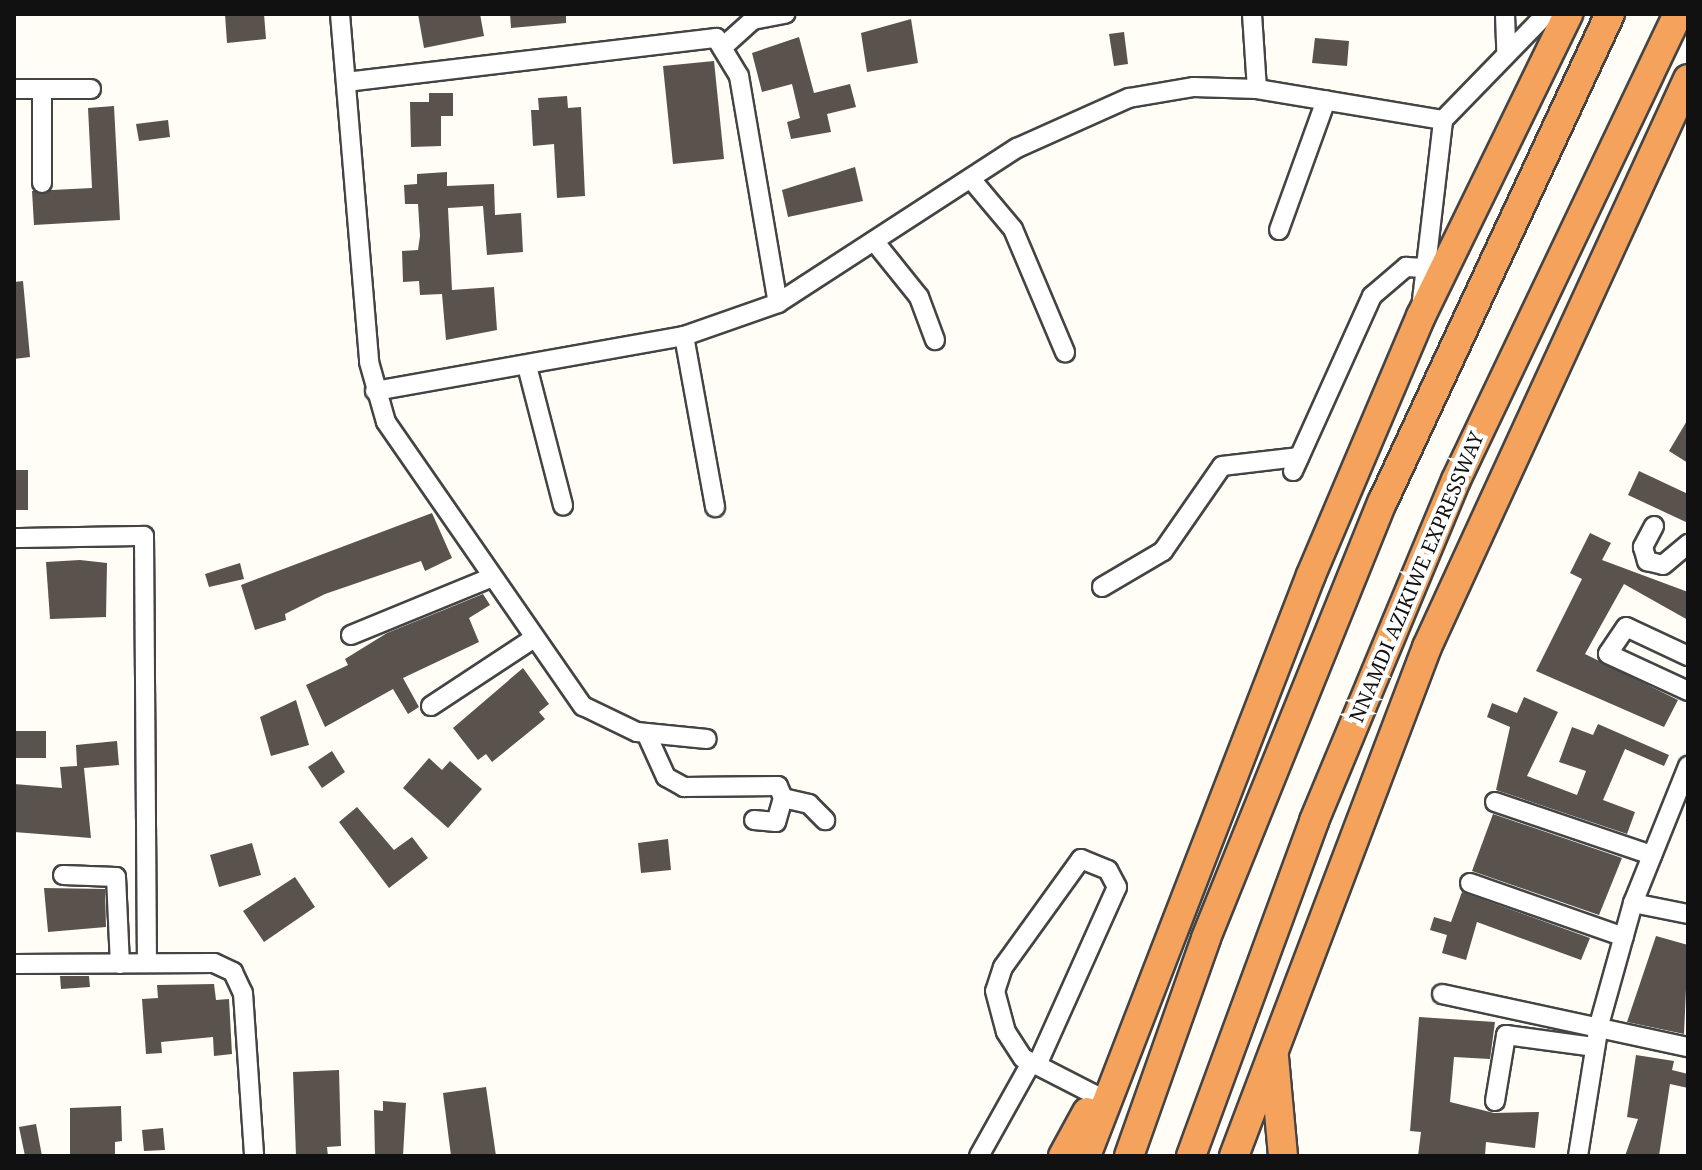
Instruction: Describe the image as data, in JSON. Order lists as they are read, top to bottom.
{
  "streets": {
    "highway": ["NNAMDI AZIKIWE EXPRESSWAY"]
  }
}
